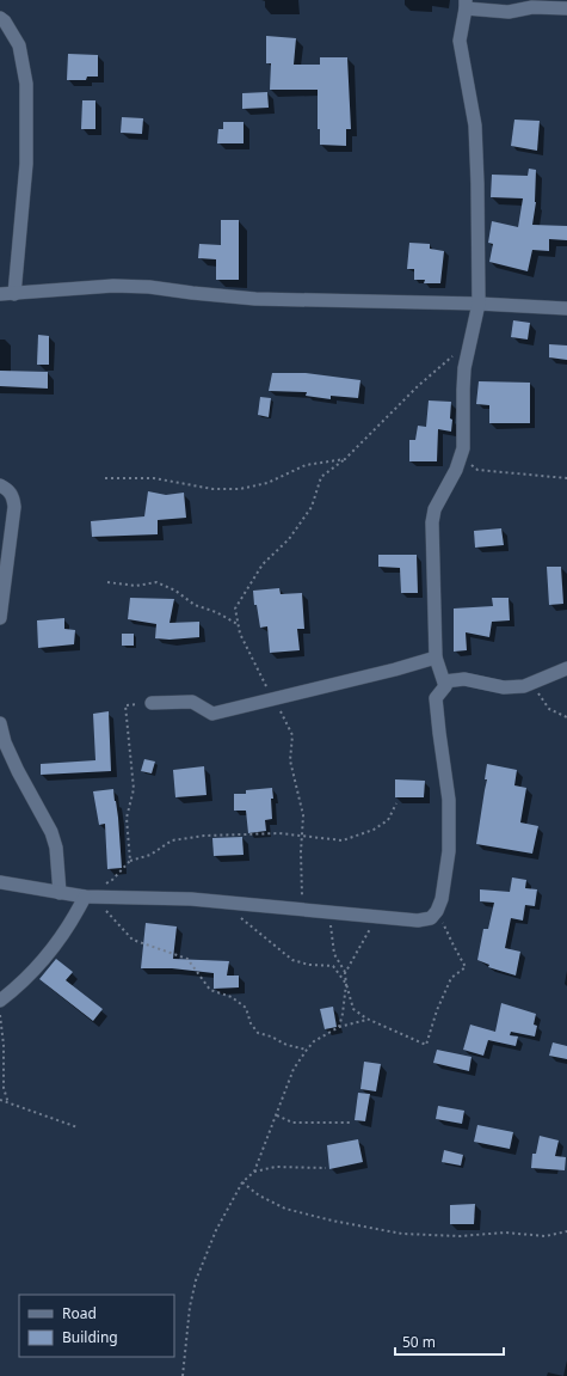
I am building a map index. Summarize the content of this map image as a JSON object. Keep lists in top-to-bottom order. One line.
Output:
{"legend":["Road","Building"],"scale_bar":"50 m"}
